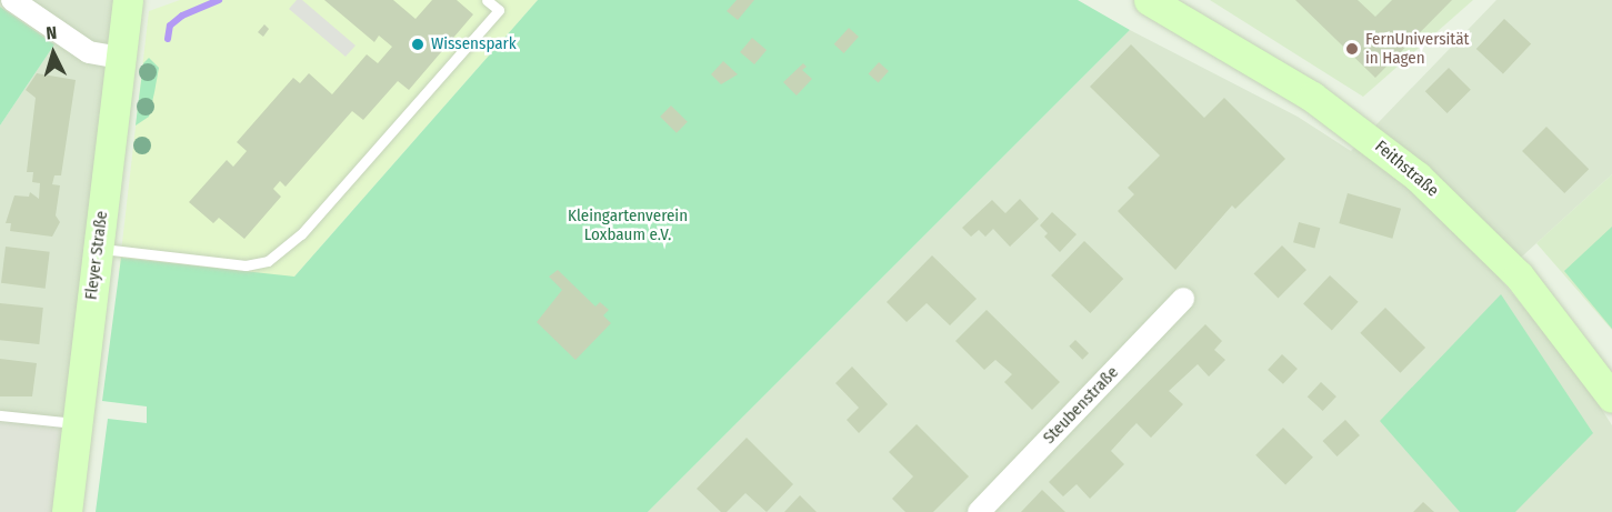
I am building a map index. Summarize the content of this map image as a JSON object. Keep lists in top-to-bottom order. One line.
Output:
{"streets":{"main road":["Feithstraße","Fleyer Straße"],"street":["Steubenstraße"]},"parks":["Kleingartenverein Loxbaum e.V."],"places":["Wissenspark","FernUniversität in Hagen"],"north":"top"}
